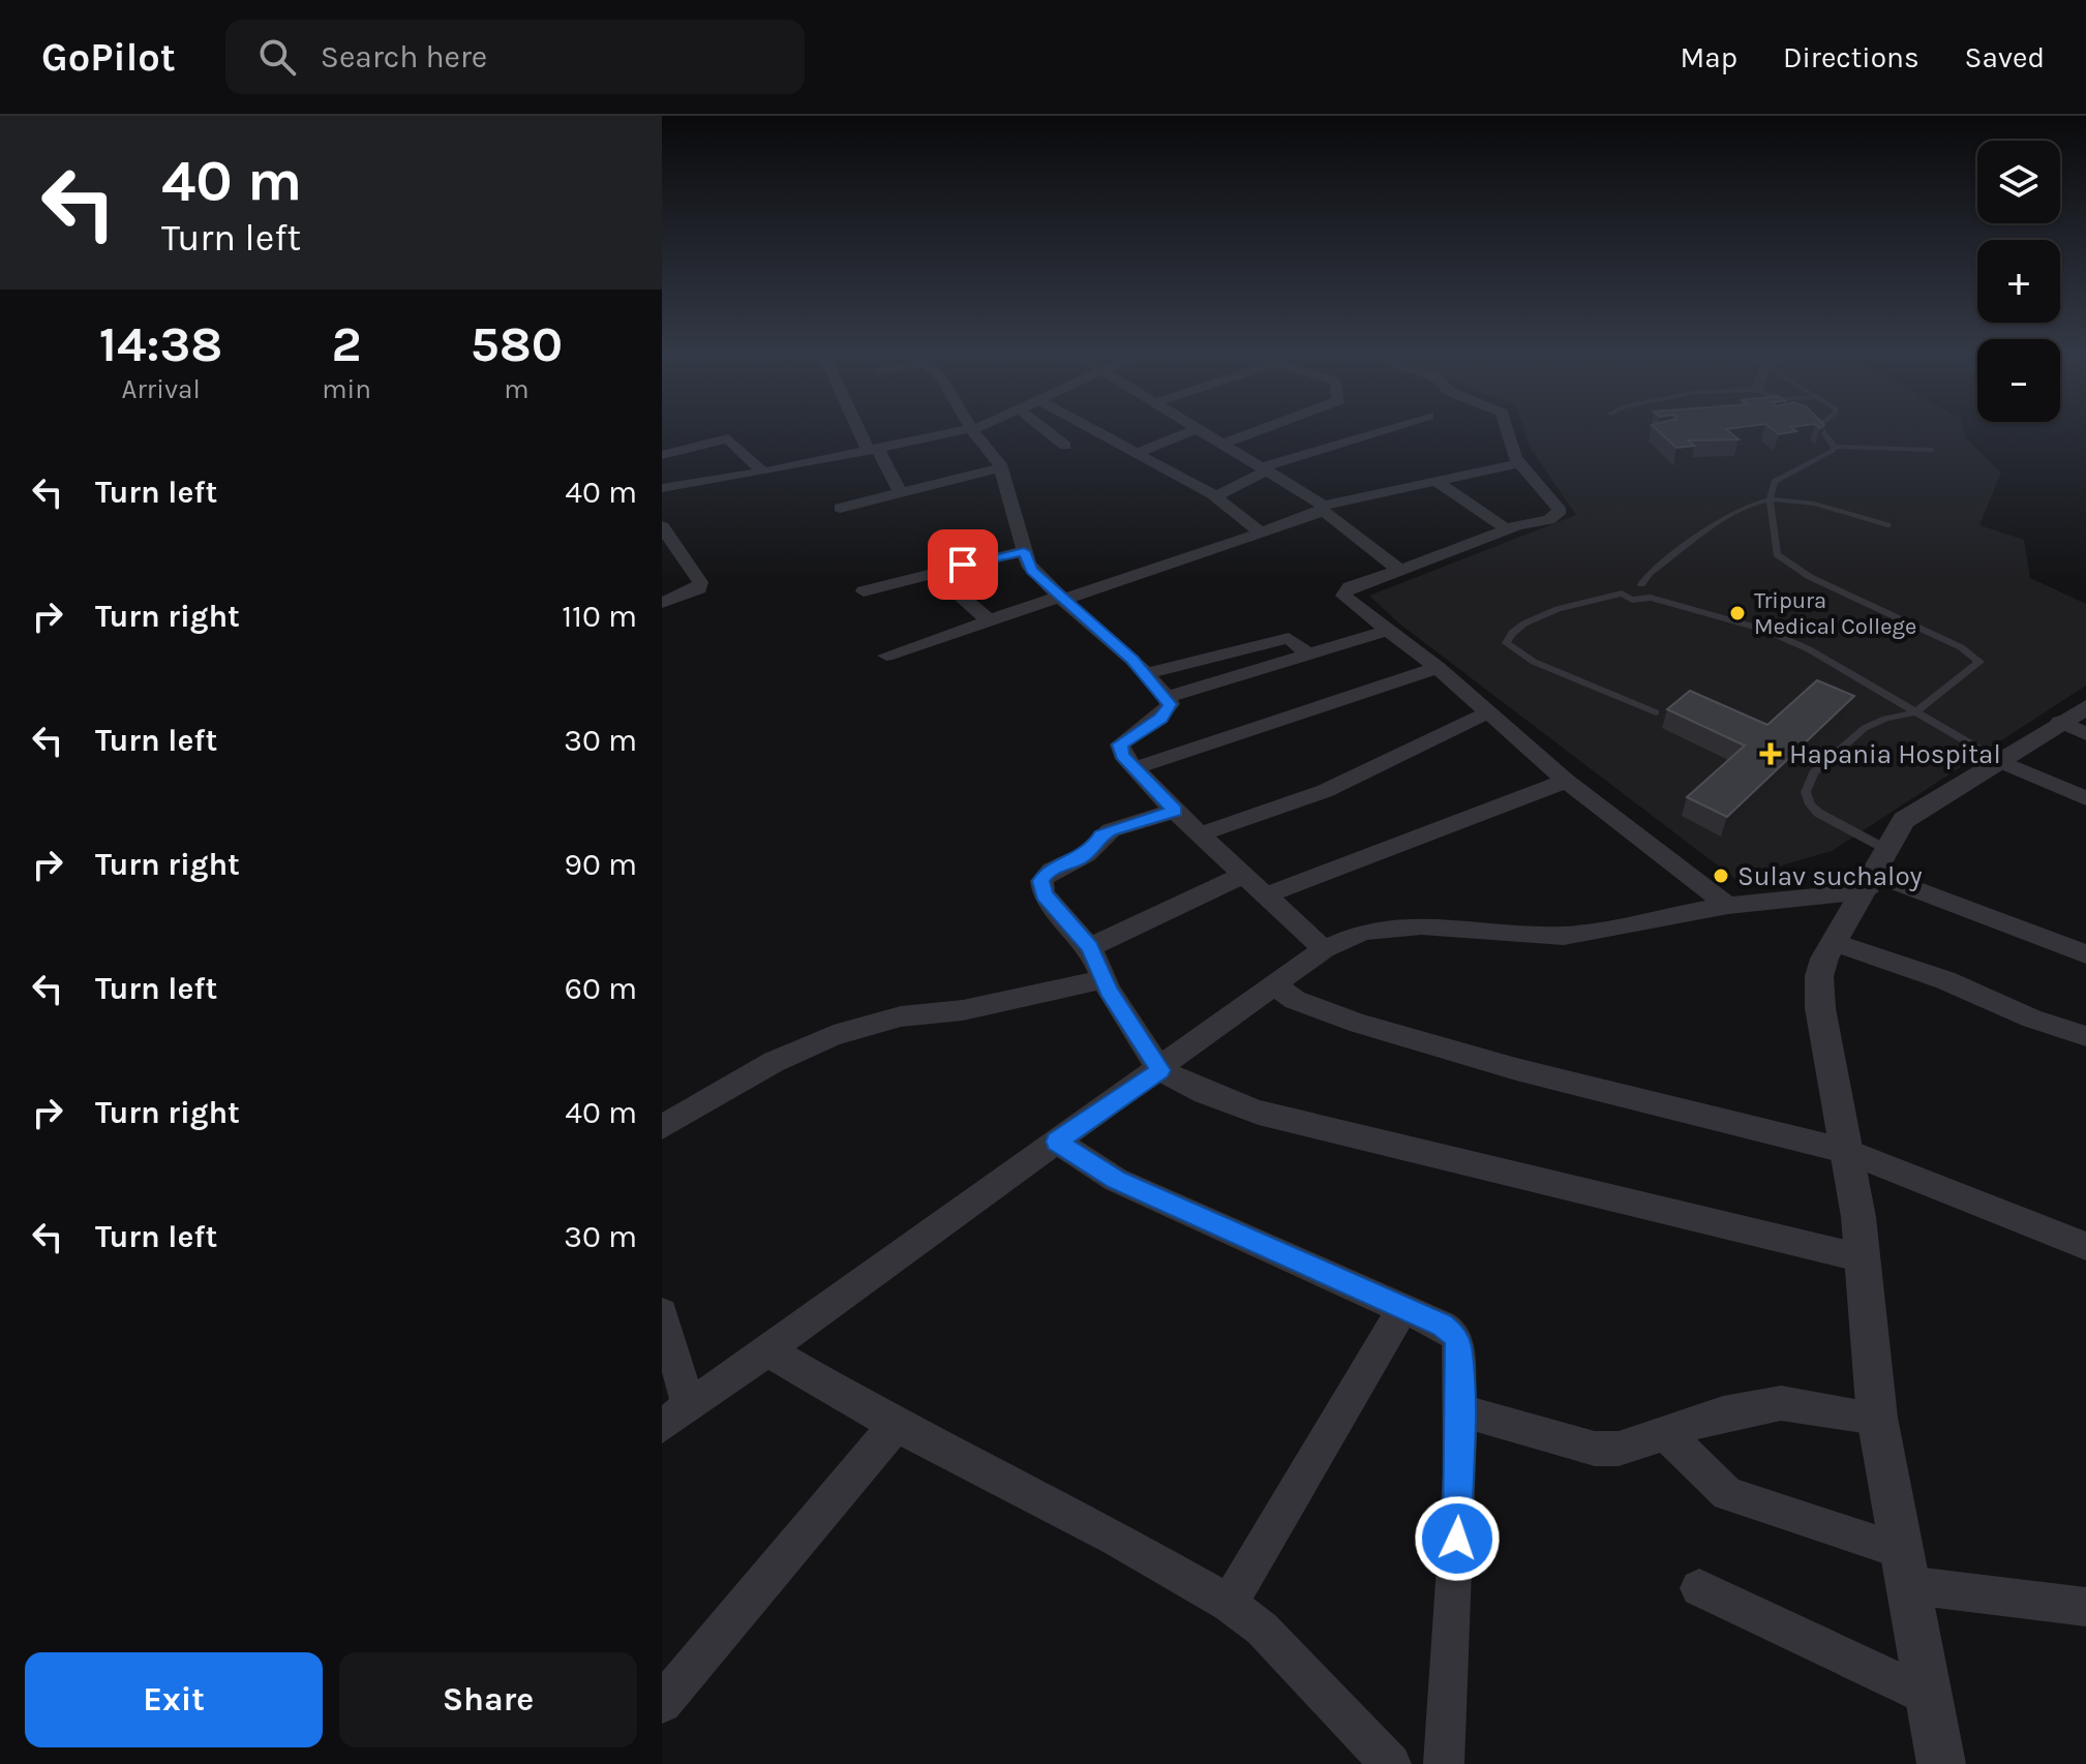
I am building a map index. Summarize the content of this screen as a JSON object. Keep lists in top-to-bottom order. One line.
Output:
{"places":{"other":["Tripura Medical College","Sulav suchaloy"],"health":["Hapania Hospital"]},"page":{"header":"GoPilot","search":"Search here","nav":["Map","Directions","Saved"],"turn":["40 m","Turn left"],"map_buttons":["+","−"],"eta":["14:38","Arrival","2","min","580","m"],"list":[{"name":"Turn left","value":"40 m"},{"name":"Turn right","value":"110 m"},{"name":"Turn left","value":"30 m"},{"name":"Turn right","value":"90 m"},{"name":"Turn left","value":"60 m"},{"name":"Turn right","value":"40 m"},{"name":"Turn left","value":"30 m"}],"buttons":["Exit","Share"]}}
